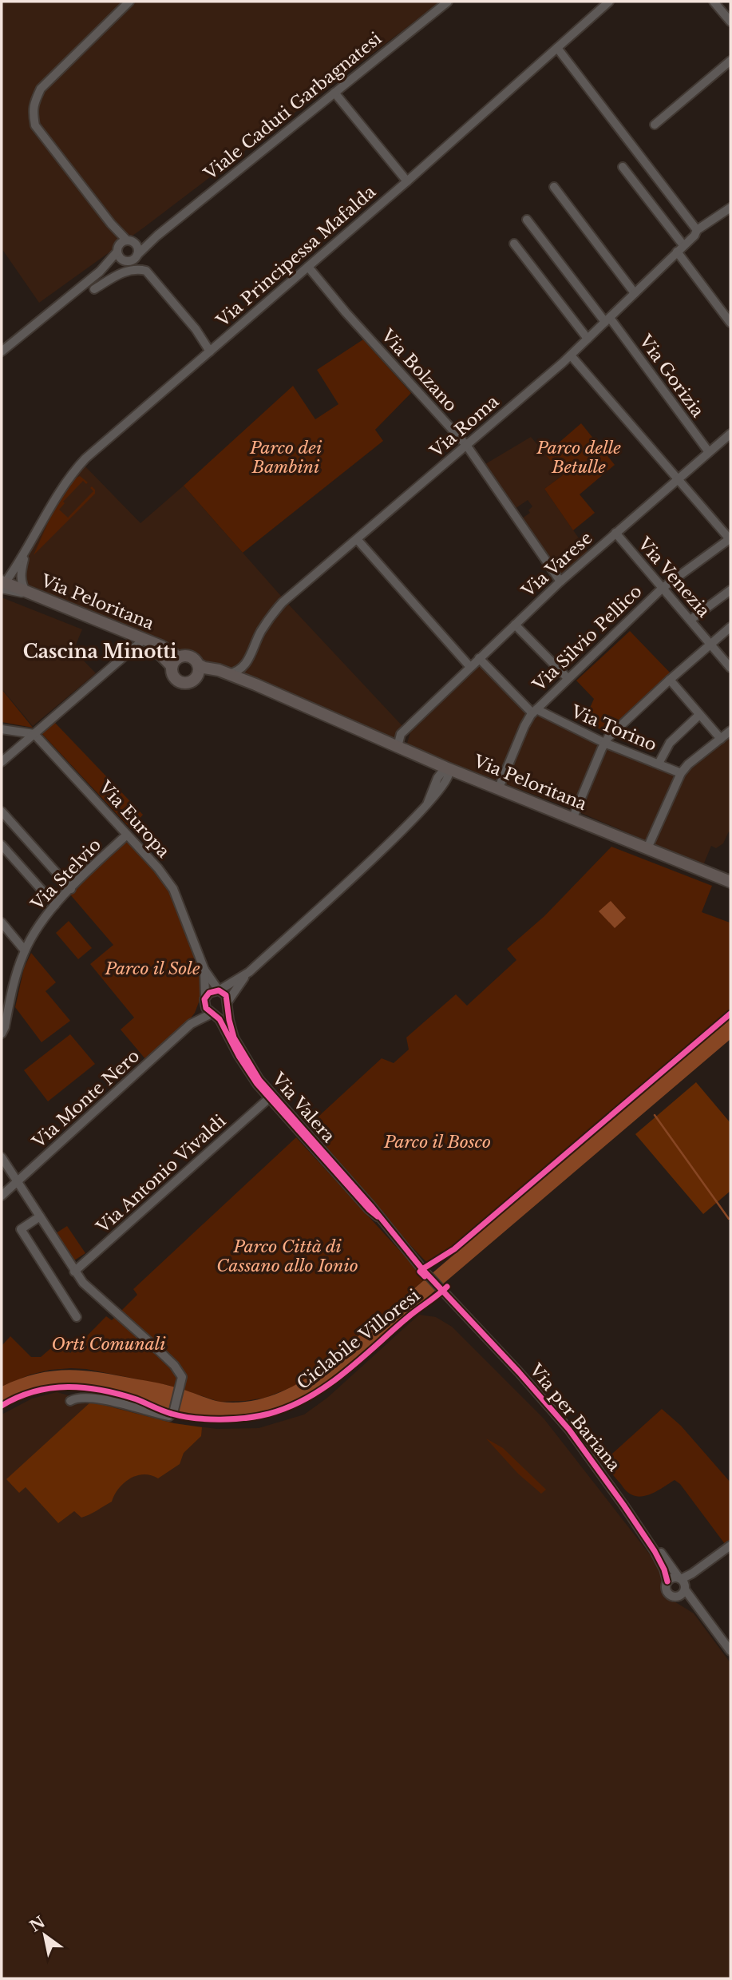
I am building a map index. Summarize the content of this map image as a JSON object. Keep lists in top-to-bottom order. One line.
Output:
{"streets":{"main road":["Via Peloritana"],"street":["Viale Caduti Garbagnatesi","Via Principessa Mafalda","Via Bolzano","Via Gorizia","Via Roma","Via Varese","Via Venezia","Via Silvio Pellico","Via Torino","Via Europa","Via Stelvio","Via Monte Nero","Via Valera","Via Antonio Vivaldi","Via per Bariana"],"cycle path":["Ciclabile Villoresi"]},"crossings":[["Via Principessa Mafalda","Via Bolzano"],["Via Principessa Mafalda","Via Peloritana"],["Via Bolzano","Via Roma"],["Via Bolzano","Via Varese"],["Via Gorizia","Via Roma"],["Via Gorizia","Via Varese"],["Via Roma","Via Peloritana"],["Via Varese","Via Venezia"],["Via Varese","Via Peloritana"],["Via Varese","Via Torino"],["Via Venezia","Via Silvio Pellico"],["Via Peloritana","Via Silvio Pellico"],["Via Silvio Pellico","Via Torino"],["Via Europa","Via Stelvio"],["Via Europa","Via Monte Nero"],["Via Europa","Via Valera"],["Via Monte Nero","Via Valera"],["Via Valera","Via Antonio Vivaldi"],["Via Valera","Via per Bariana"]],"districts":["Cascina Minotti"],"parks":["Parco dei Bambini","Parco delle Betulle","Parco il Sole","Parco il Bosco","Parco Città di Cassano allo Ionio","Orti Comunali"],"north":"top left"}
